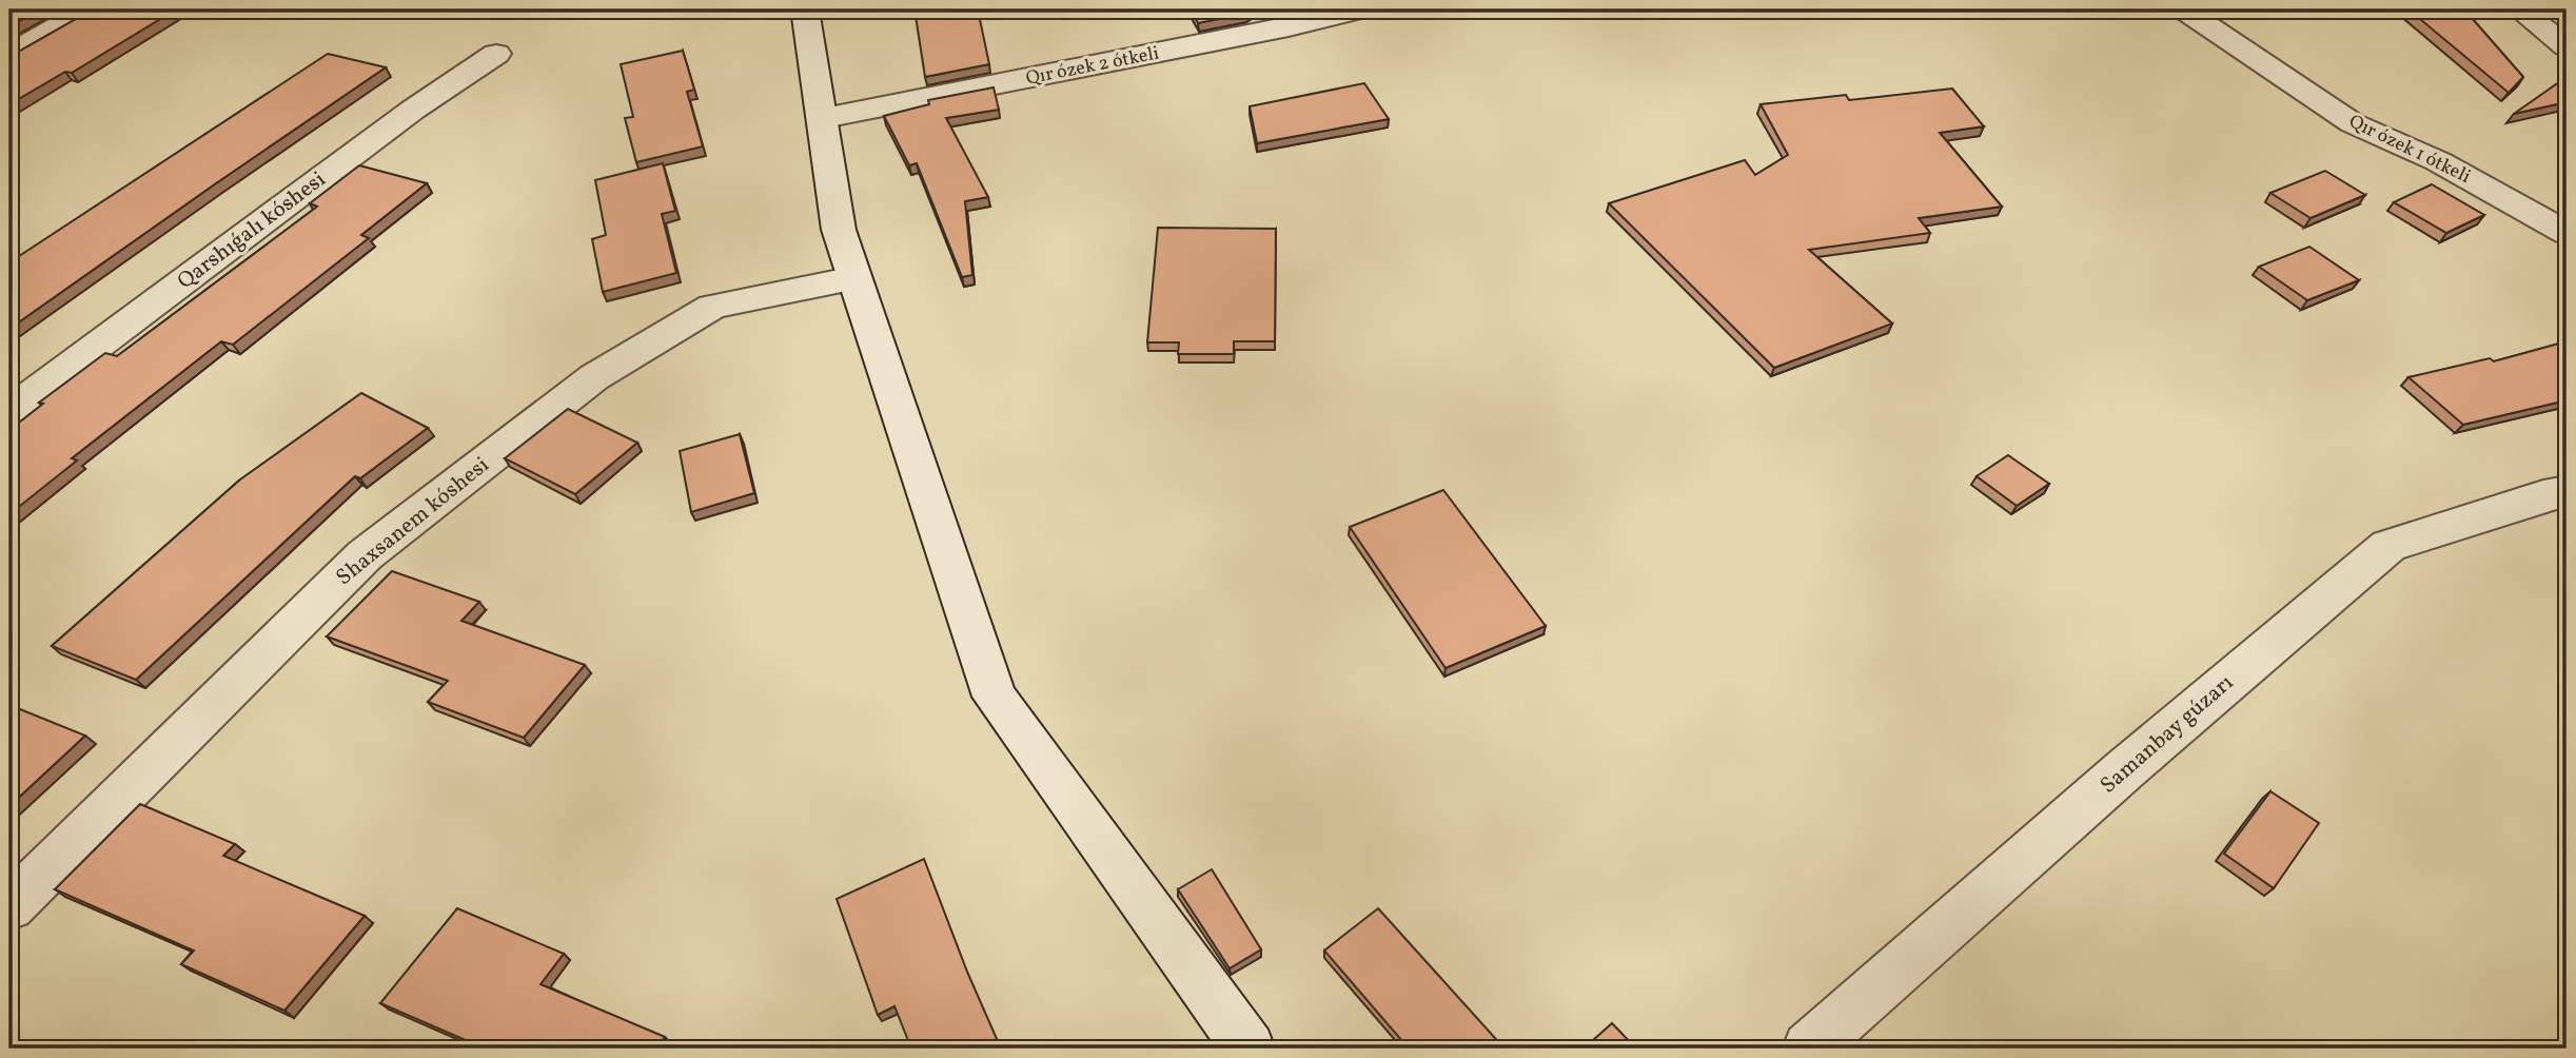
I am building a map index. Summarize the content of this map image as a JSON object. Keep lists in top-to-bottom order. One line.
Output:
{"streets":{"street":["Qır ózek 2 ótkeli","Qır ózek 1 ótkeli","Qarshıǵalı kóshesi","Shaxsanem kóshesi","Samanbay gúzarı"]}}
